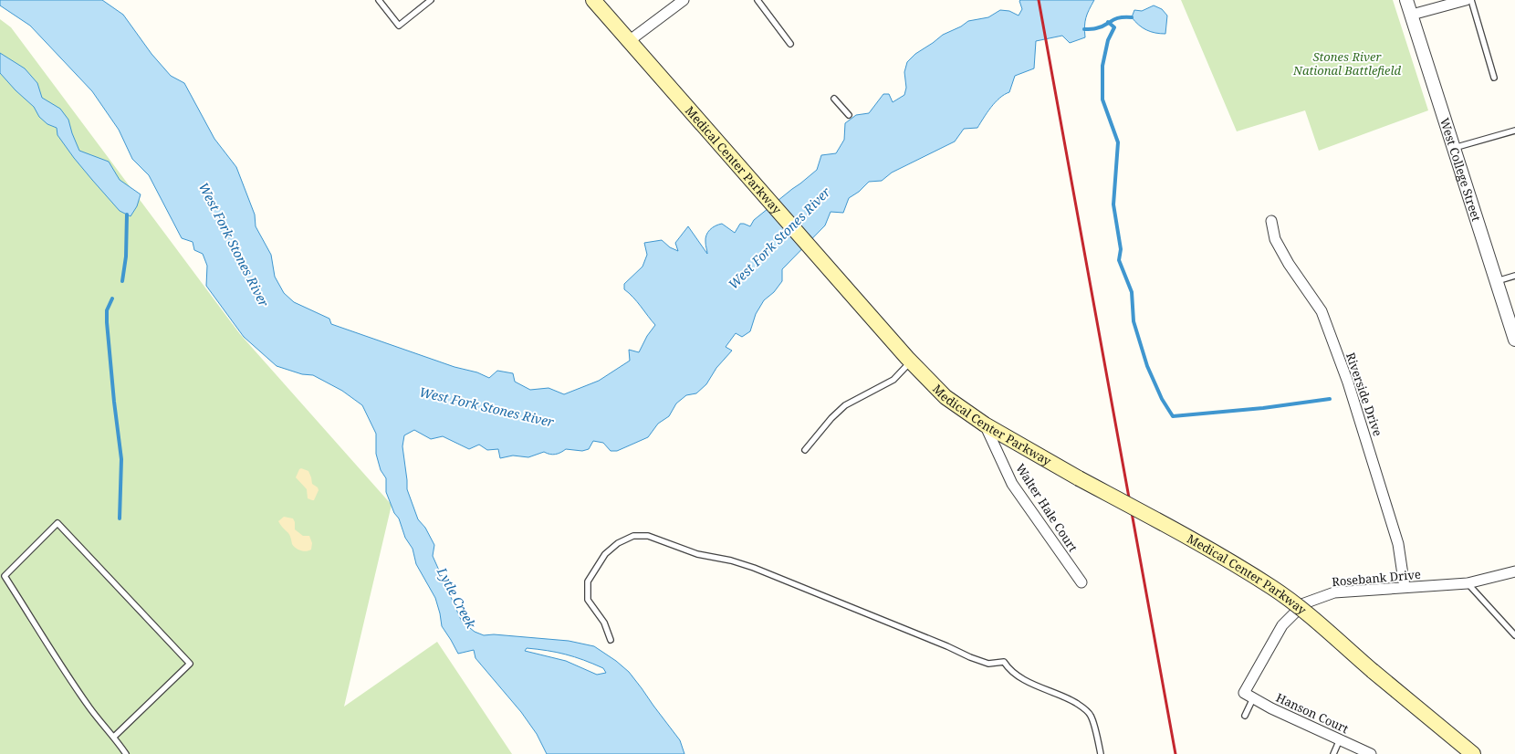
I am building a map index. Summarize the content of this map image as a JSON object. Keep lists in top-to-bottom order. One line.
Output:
{"streets":{"main road":["Medical Center Parkway"],"street":["West College Street","Riverside Drive","Walter Hale Court","Rosebank Drive","Hanson Court"]},"crossings":[["Medical Center Parkway","Walter Hale Court"],["Riverside Drive","Rosebank Drive"],["Rosebank Drive","Hanson Court"]],"water":["West Fork Stones River","Lytle Creek"],"parks":["Stones River National Battlefield"]}
